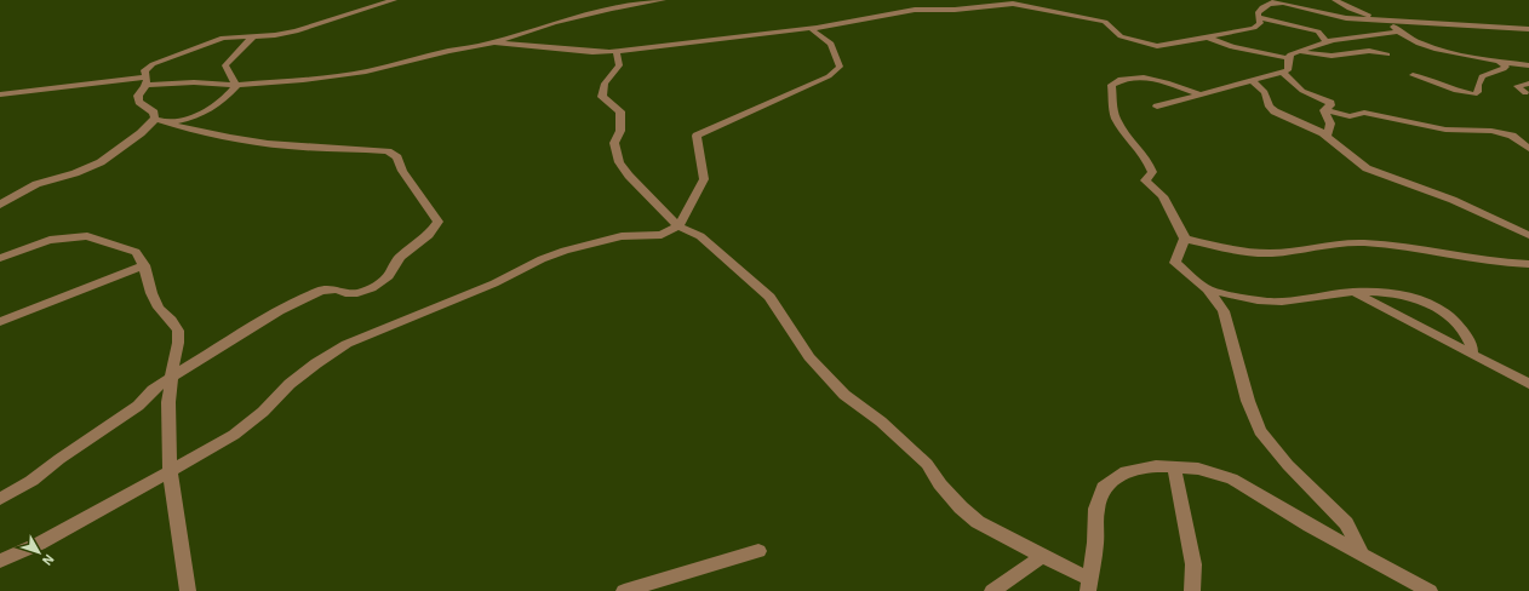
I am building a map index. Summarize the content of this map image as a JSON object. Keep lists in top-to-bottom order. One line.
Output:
{"north":"bottom right"}
